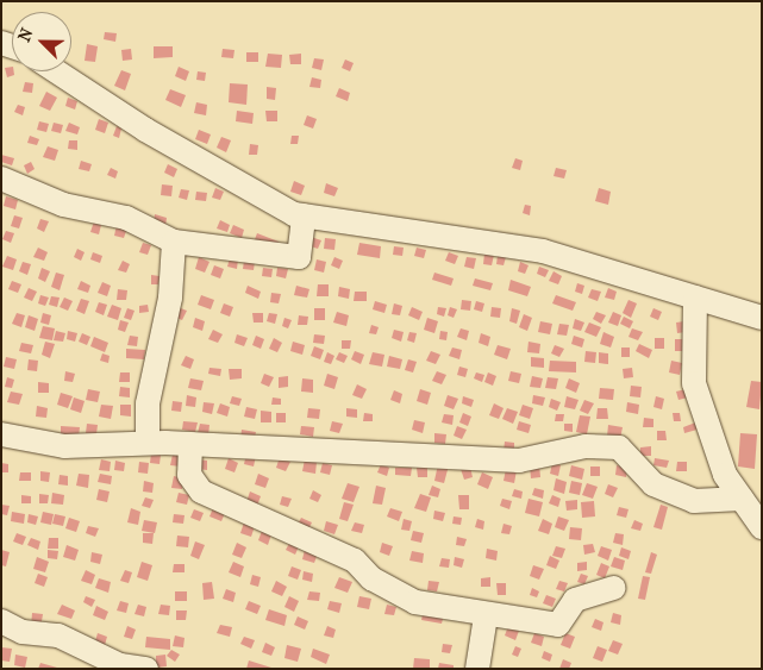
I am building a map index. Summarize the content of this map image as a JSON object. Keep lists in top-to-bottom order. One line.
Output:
{"north":"top left"}
